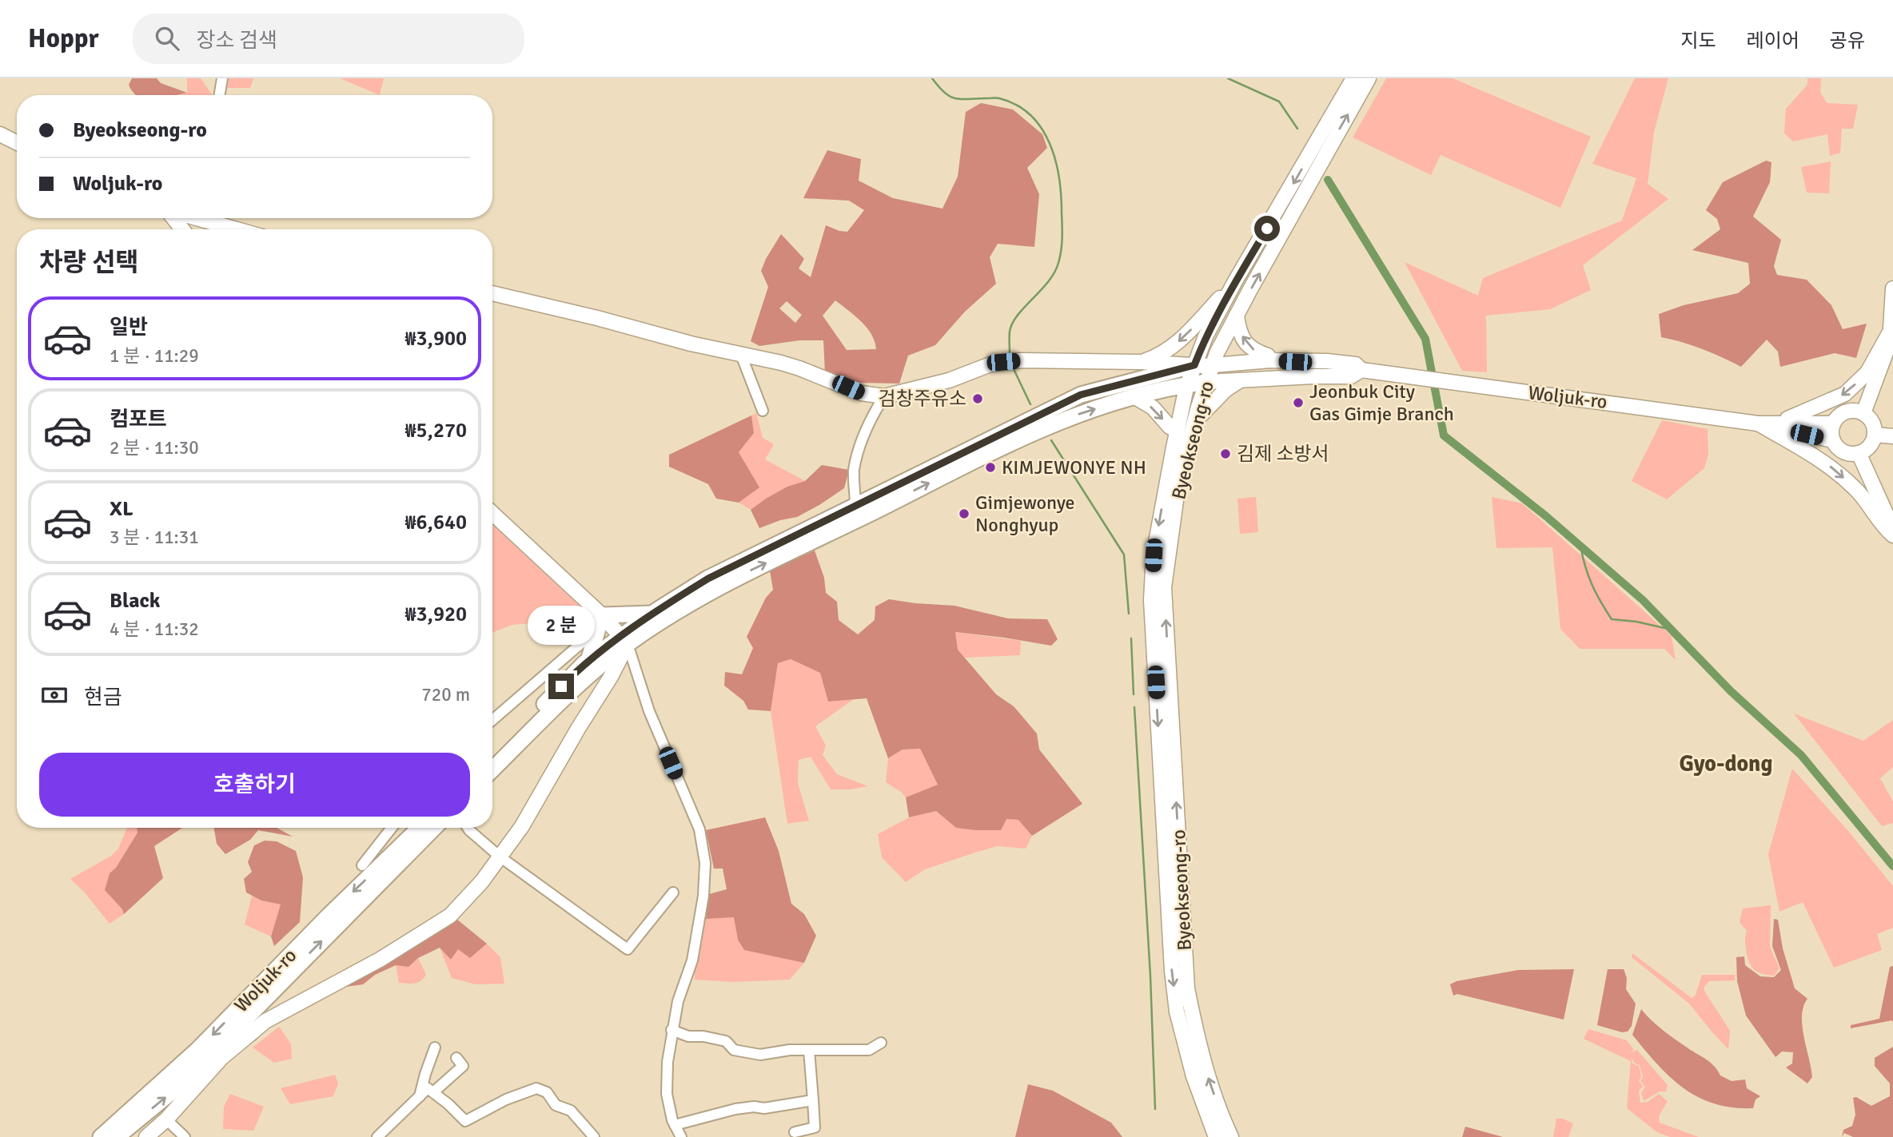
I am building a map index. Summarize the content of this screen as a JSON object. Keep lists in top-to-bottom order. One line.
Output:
{"streets":{"main road":["Woljuk-ro"],"street":["Byeokseong-ro"]},"crossings":[["Woljuk-ro","Byeokseong-ro"]],"districts":["Gyo-dong"],"places":["검창주유소","Jeonbuk City Gas Gimje Branch","김제 소방서","KIMJEWONYE NH","Gimjewonye Nonghyup"],"page":{"header":"Hoppr","search":"장소 검색","nav":["지도","레이어","공유"],"banner":["Byeokseong-ro","Woljuk-ro"],"heading":"차량 선택","list":[{"name":"일반","note":"1 분 · 11:29","value":"₩3,900"},{"name":"컴포트","note":"2 분 · 11:30","value":"₩5,270"},{"name":"XL","note":"3 분 · 11:31","value":"₩6,640"},{"name":"Black","note":"4 분 · 11:32","value":"₩3,920"}],"bubble":"2 분","pay":["현금","720 m"],"buttons":"호출하기"}}
